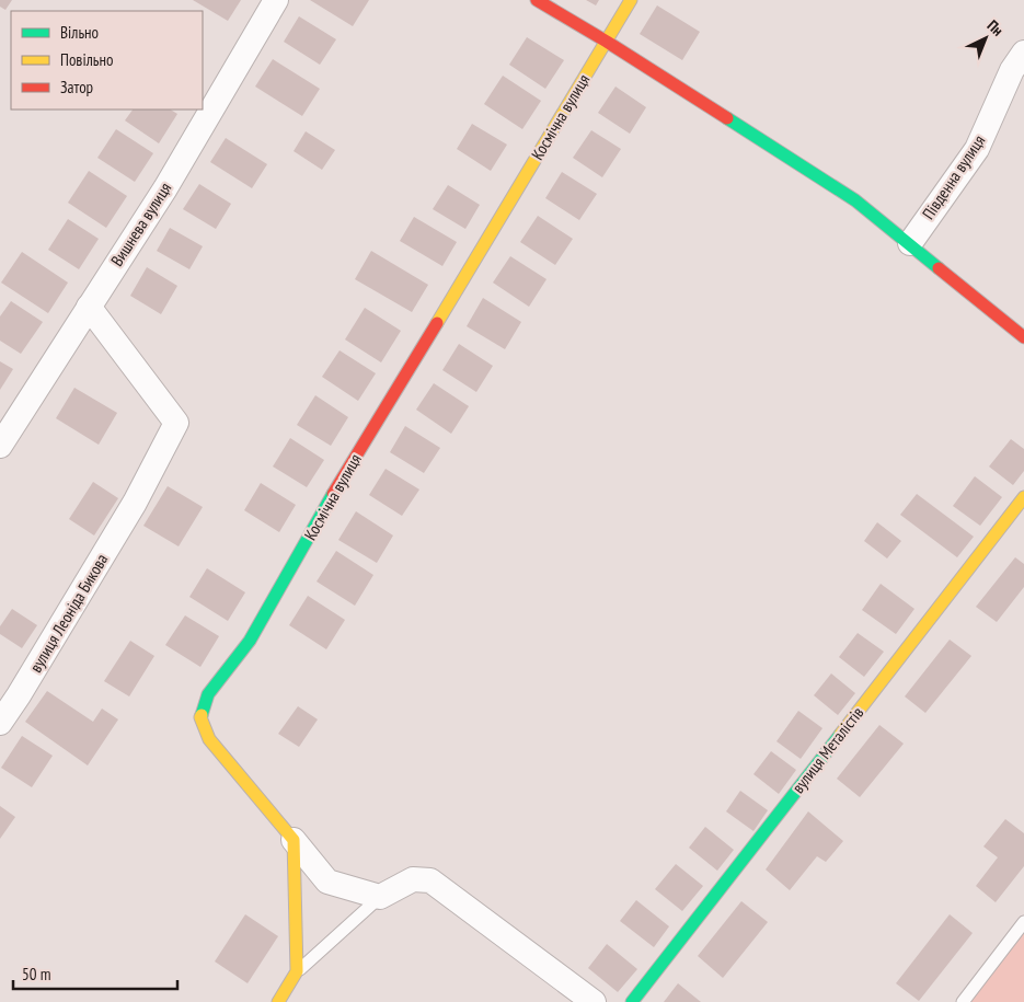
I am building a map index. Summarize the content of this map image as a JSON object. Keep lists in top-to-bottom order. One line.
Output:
{"streets":{"street":["Космічна вулиця","Південна вулиця","Вишнева вулиця","вулиця Леоніда Бикова","вулиця Металістів"]},"crossings":[["Вишнева вулиця","вулиця Леоніда Бикова"]],"legend":["Вільно","Повільно","Затор"],"scale_bar":"50 m","north":"top right"}
